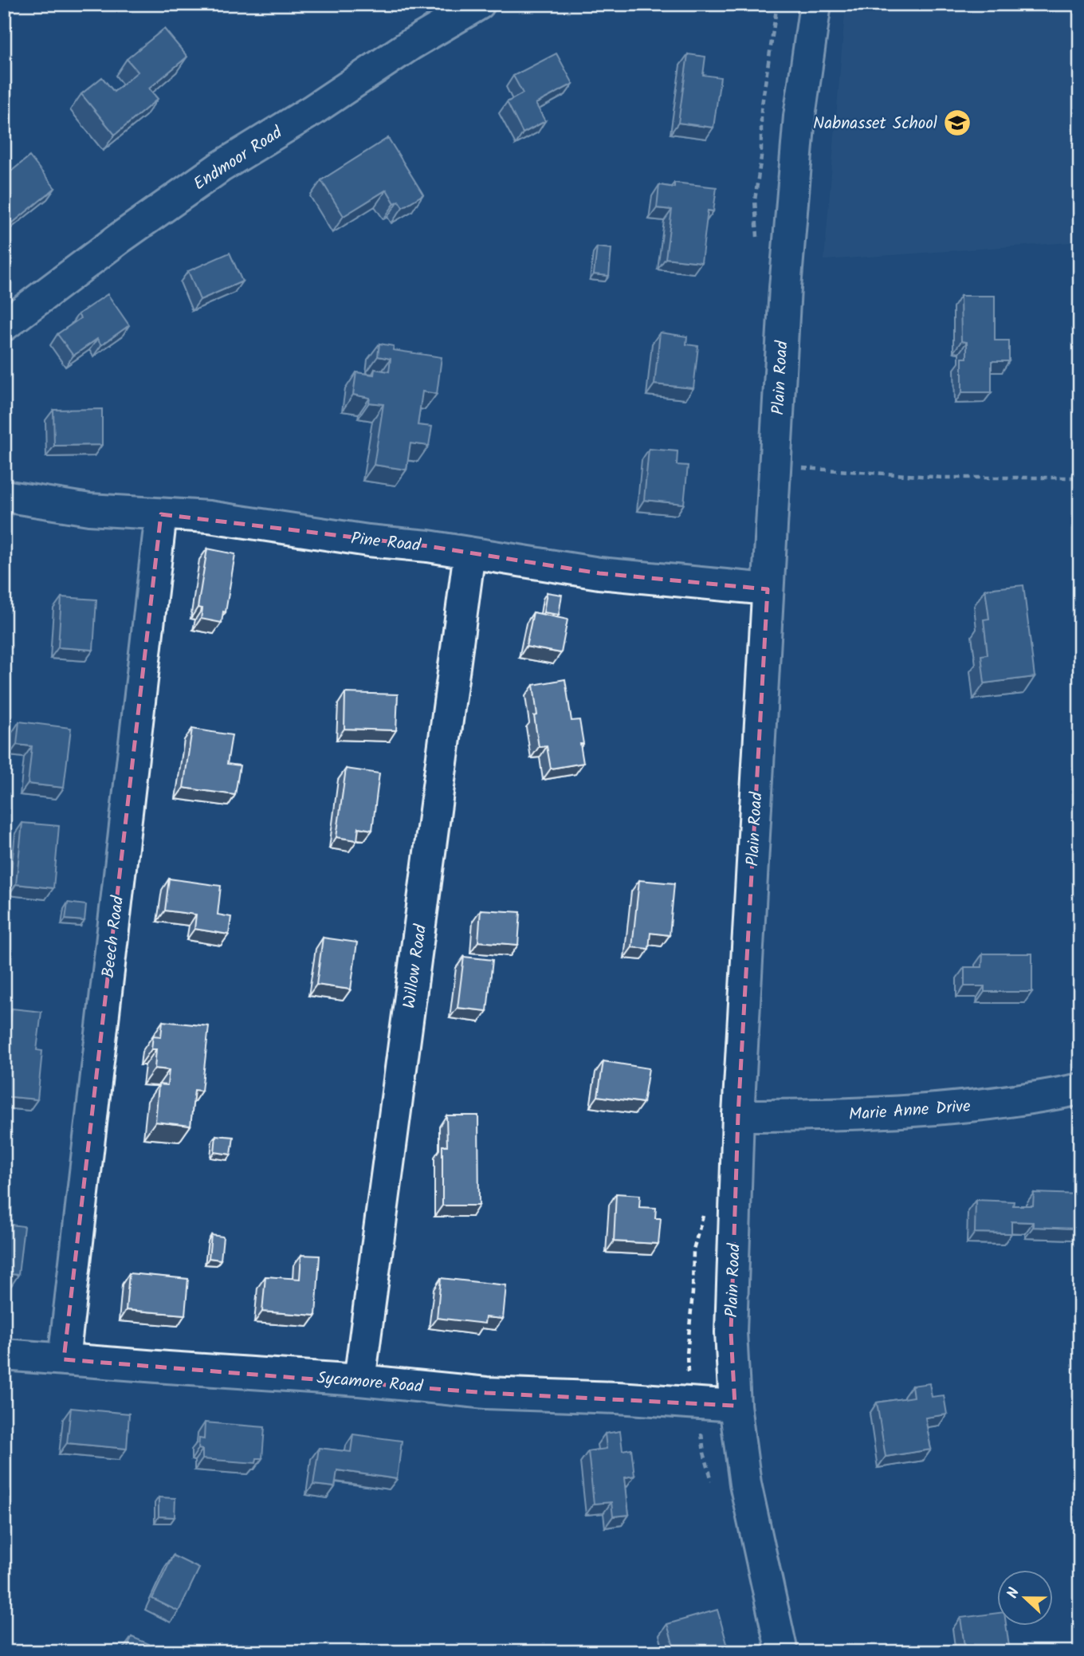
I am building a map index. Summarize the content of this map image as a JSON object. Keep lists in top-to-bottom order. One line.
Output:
{"streets":{"street":["Endmoor Road","Plain Road","Pine Road","Beech Road","Willow Road","Marie Anne Drive","Sycamore Road"]},"crossings":[["Plain Road","Pine Road"],["Plain Road","Marie Anne Drive"],["Plain Road","Sycamore Road"],["Pine Road","Beech Road"],["Pine Road","Willow Road"],["Beech Road","Sycamore Road"],["Willow Road","Sycamore Road"]],"places":{"school or university":["Nabnasset School"]},"north":"left"}
